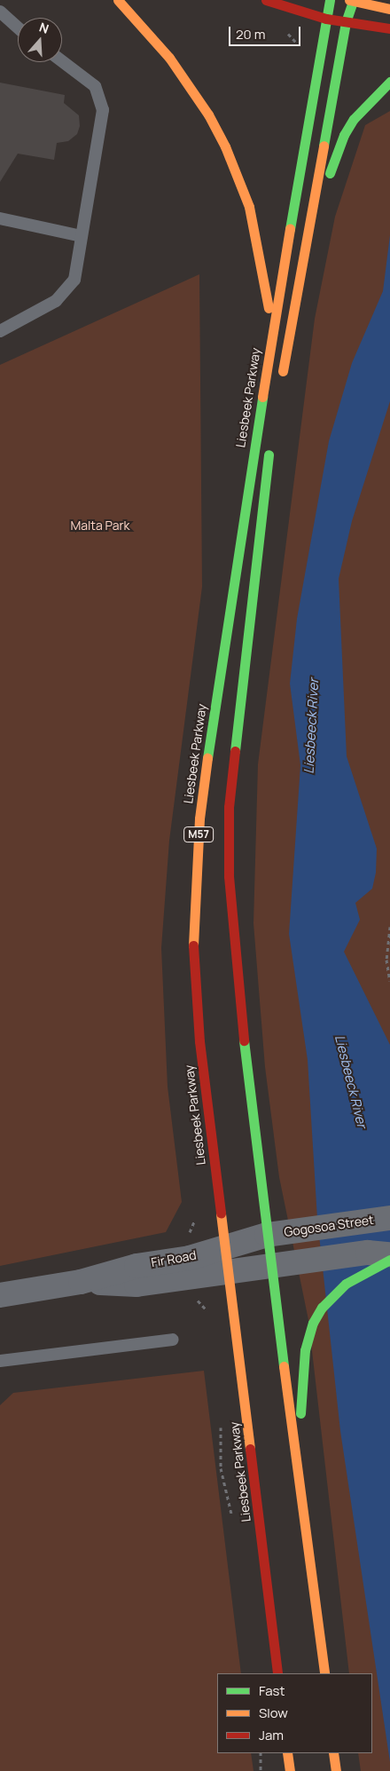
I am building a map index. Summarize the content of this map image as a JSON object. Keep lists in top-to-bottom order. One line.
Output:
{"streets":{"main road":["Liesbeek Parkway","M57"],"street":["Gogosoa Street","Fir Road"]},"crossings":[["Liesbeek Parkway","Fir Road"],["M57","Gogosoa Street"],["M57","Fir Road"],["Gogosoa Street","Fir Road"]],"water":["Liesbeeck River"],"parks":["Malta Park"],"legend":["Fast","Slow","Jam"],"scale_bar":"20 m","north":"top"}
